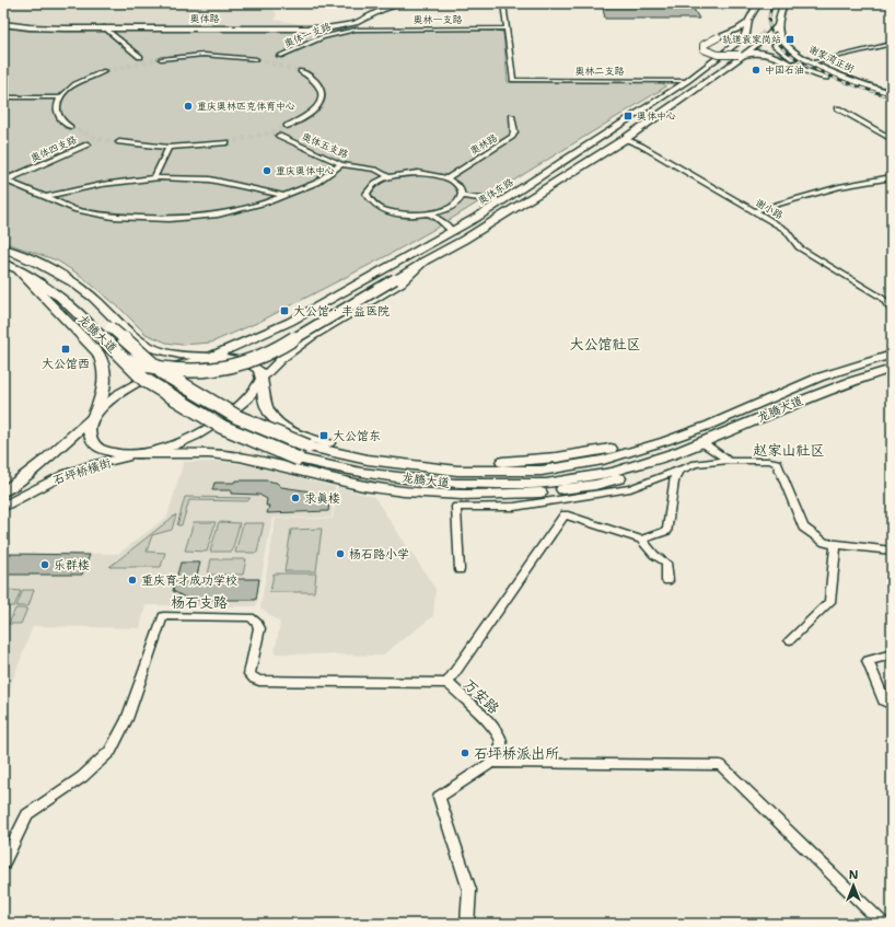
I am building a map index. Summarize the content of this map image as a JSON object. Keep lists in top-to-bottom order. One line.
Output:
{"streets":{"highway":["龙腾大道"],"main road":["奥体路","谢家湾正街","奥体东路","石坪桥横街"],"street":["奥林一支路","奥体一支路","奥林二支路","奥林路","奥体五支路","奥体四支路","谢小路","杨石支路","万安路"]},"crossings":[["奥林一支路","奥体一支路"],["奥林一支路","奥林二支路"],["谢家湾正街","奥体东路"],["奥林二支路","奥体东路"],["奥体东路","谢小路"],["奥体东路","石坪桥横街"],["杨石支路","万安路"]],"districts":["大公馆社区","赵家山社区"],"places":{"transit":["轨道袁家岗站","奥体中心","大公馆‧丰益医院","大公馆西","大公馆东"],"other":["中国石油","重庆奥林匹克体育中心","重庆奥体中心","求真楼","杨石路小学","乐群楼","重庆育才成功学校","石坪桥派出所"]},"north":"top"}
